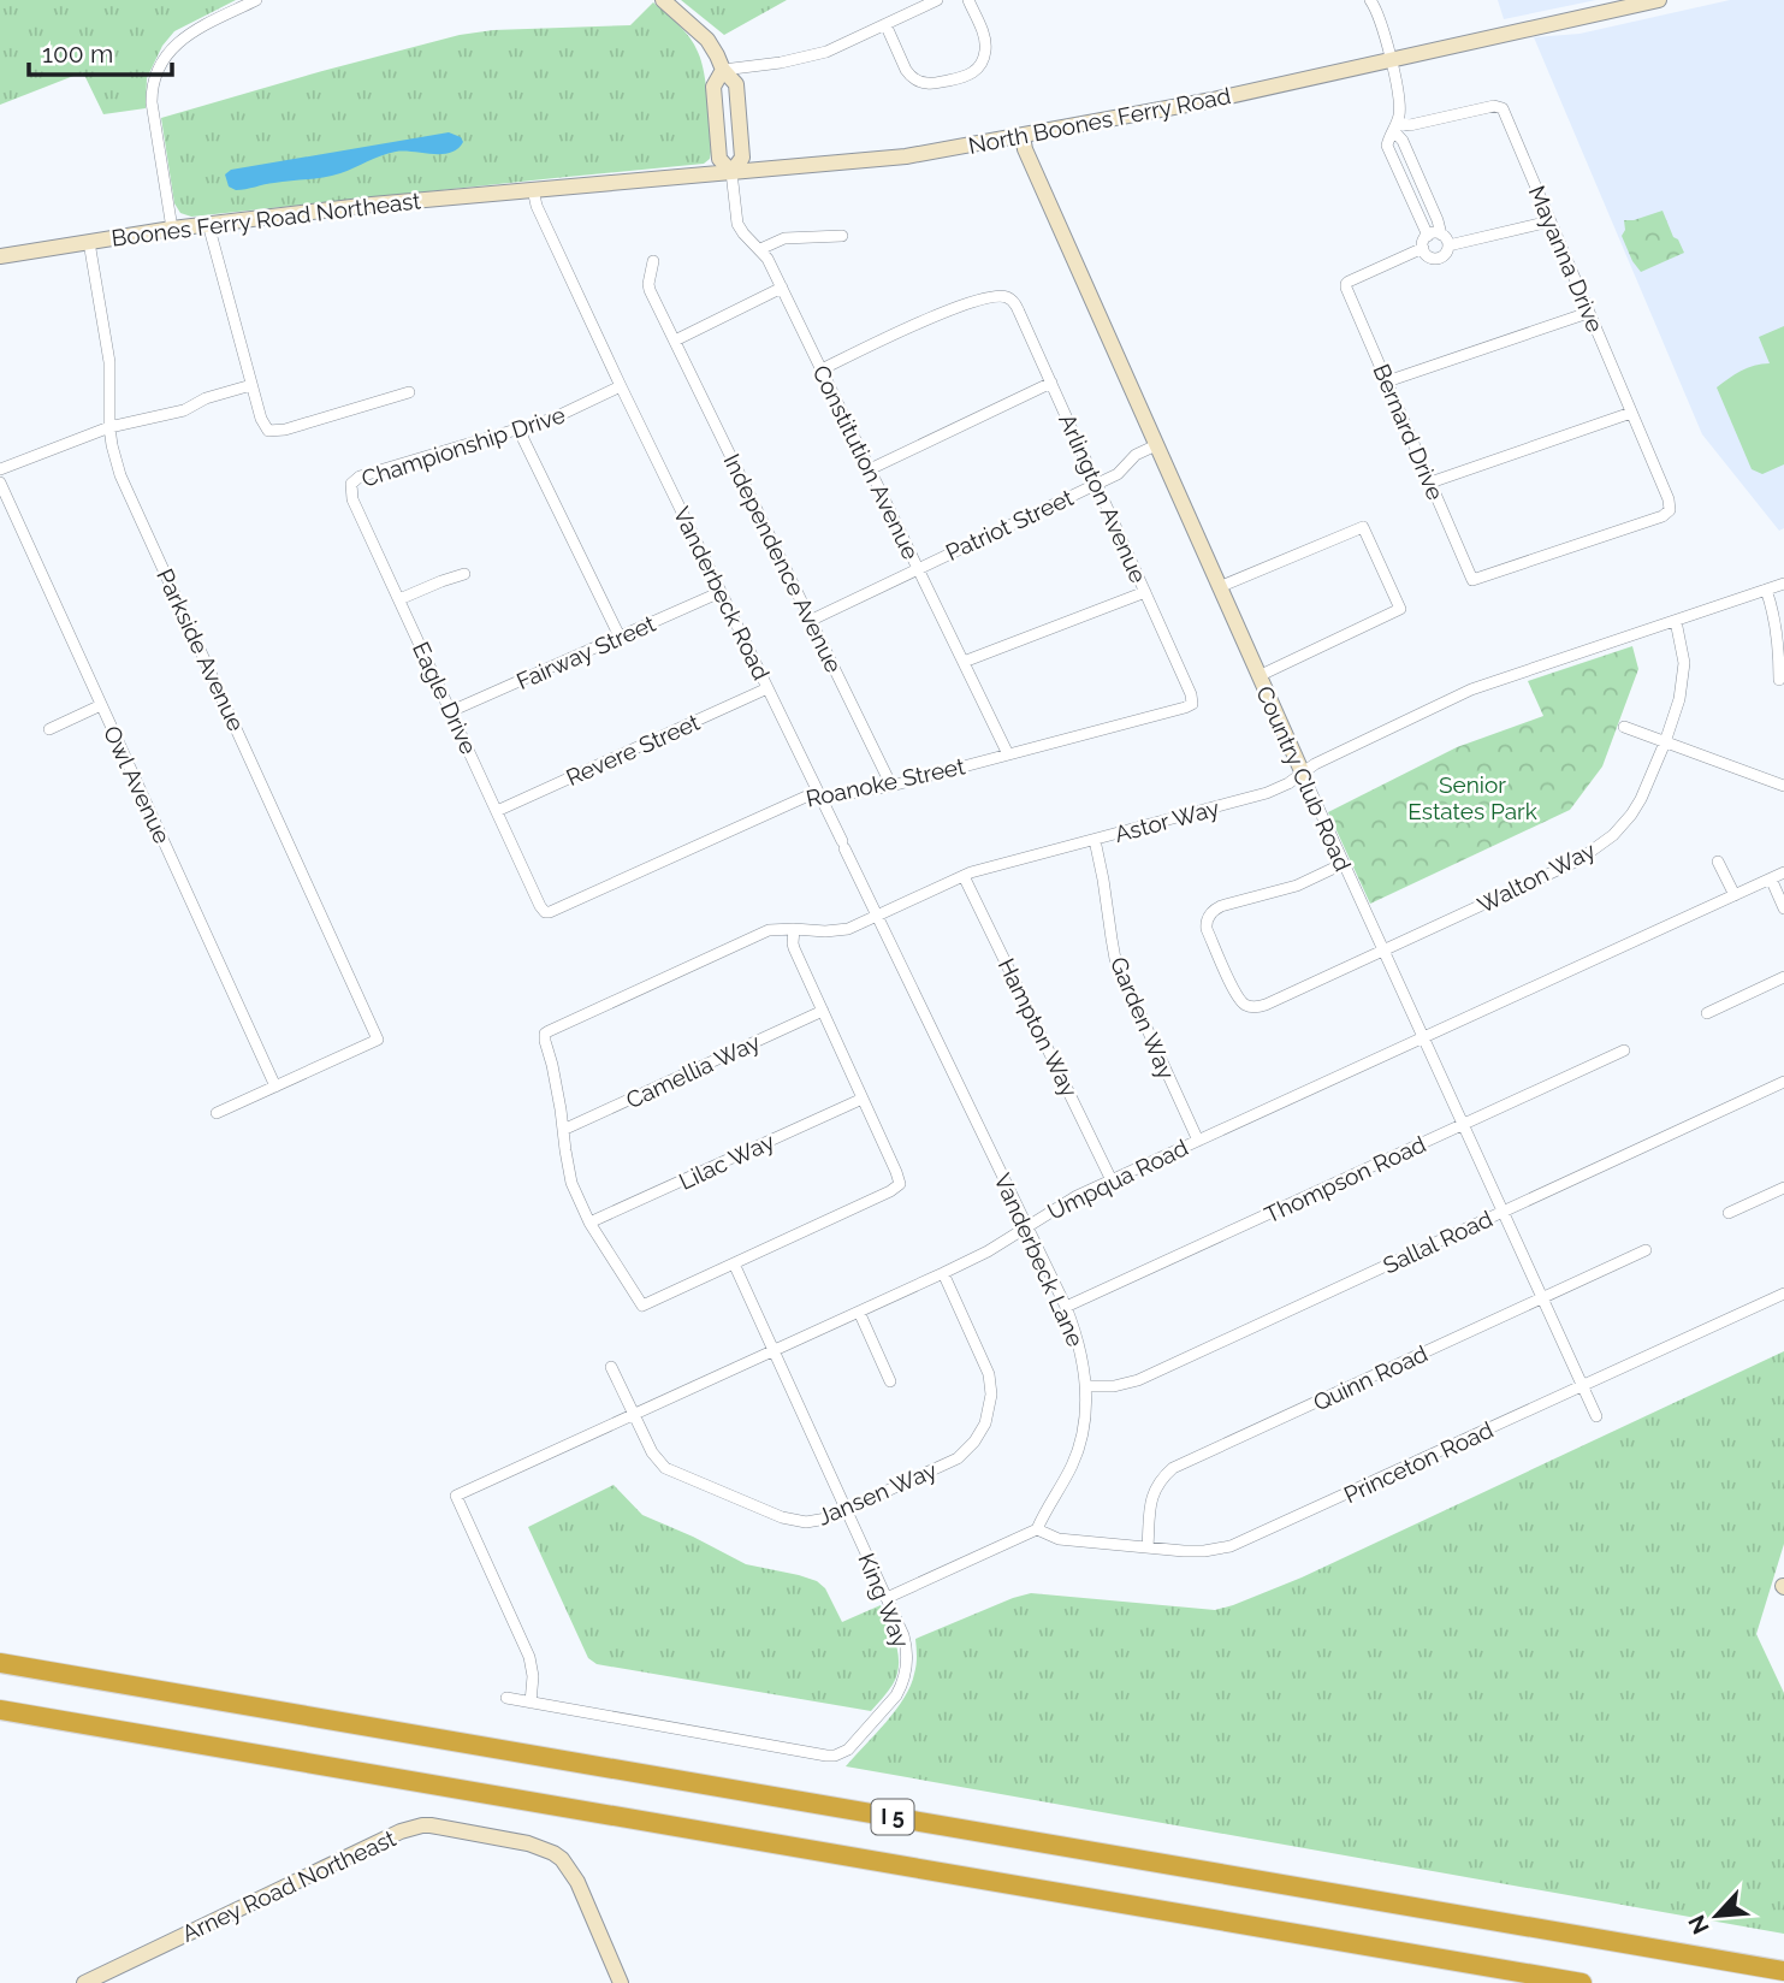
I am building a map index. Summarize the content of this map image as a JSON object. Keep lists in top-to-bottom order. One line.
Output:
{"streets":{"highway":["I 5"],"main road":["North Boones Ferry Road","Boones Ferry Road Northeast","Country Club Road","Arney Road Northeast"],"street":["Mayanna Drive","Bernard Drive","Championship Drive","Constitution Avenue","Arlington Avenue","Patriot Street","Independence Avenue","Vanderbeck Road","Parkside Avenue","Fairway Street","Eagle Drive","Revere Street","Roanoke Street","Owl Avenue","Astor Way","Walton Way","Garden Way","Hampton Way","Camellia Way","Lilac Way","Umpqua Road","Thompson Road","Sallal Road","Vanderbeck Lane","Quinn Road","Princeton Road","Jansen Way","King Way"]},"crossings":[["North Boones Ferry Road","Boones Ferry Road Northeast"],["North Boones Ferry Road","Constitution Avenue"],["North Boones Ferry Road","Vanderbeck Road"],["North Boones Ferry Road","Country Club Road"],["Boones Ferry Road Northeast","Vanderbeck Road"],["Boones Ferry Road Northeast","Parkside Avenue"],["Mayanna Drive","Bernard Drive"],["Championship Drive","Vanderbeck Road"],["Championship Drive","Eagle Drive"],["Constitution Avenue","Arlington Avenue"],["Constitution Avenue","Patriot Street"],["Constitution Avenue","Roanoke Street"],["Arlington Avenue","Patriot Street"],["Arlington Avenue","Roanoke Street"],["Patriot Street","Independence Avenue"],["Patriot Street","Country Club Road"],["Independence Avenue","Roanoke Street"],["Vanderbeck Road","Fairway Street"],["Vanderbeck Road","Revere Street"],["Vanderbeck Road","Roanoke Street"],["Vanderbeck Road","Vanderbeck Lane"],["Parkside Avenue","Owl Avenue"],["Fairway Street","Eagle Drive"],["Eagle Drive","Revere Street"],["Eagle Drive","Roanoke Street"],["Country Club Road","Astor Way"],["Country Club Road","Walton Way"],["Country Club Road","Umpqua Road"],["Country Club Road","Thompson Road"],["Country Club Road","Sallal Road"],["Country Club Road","Quinn Road"],["Country Club Road","Princeton Road"],["Astor Way","Walton Way"],["Astor Way","Garden Way"],["Astor Way","Hampton Way"],["Astor Way","Camellia Way"],["Astor Way","Vanderbeck Lane"],["Garden Way","Umpqua Road"],["Hampton Way","Umpqua Road"],["Umpqua Road","Vanderbeck Lane"],["Umpqua Road","Jansen Way"],["Umpqua Road","King Way"],["Thompson Road","Vanderbeck Lane"],["Sallal Road","Vanderbeck Lane"],["Vanderbeck Lane","Princeton Road"],["Quinn Road","Princeton Road"],["Jansen Way","King Way"]],"parks":["Senior Estates Park"],"scale_bar":"100 m","north":"bottom left"}
